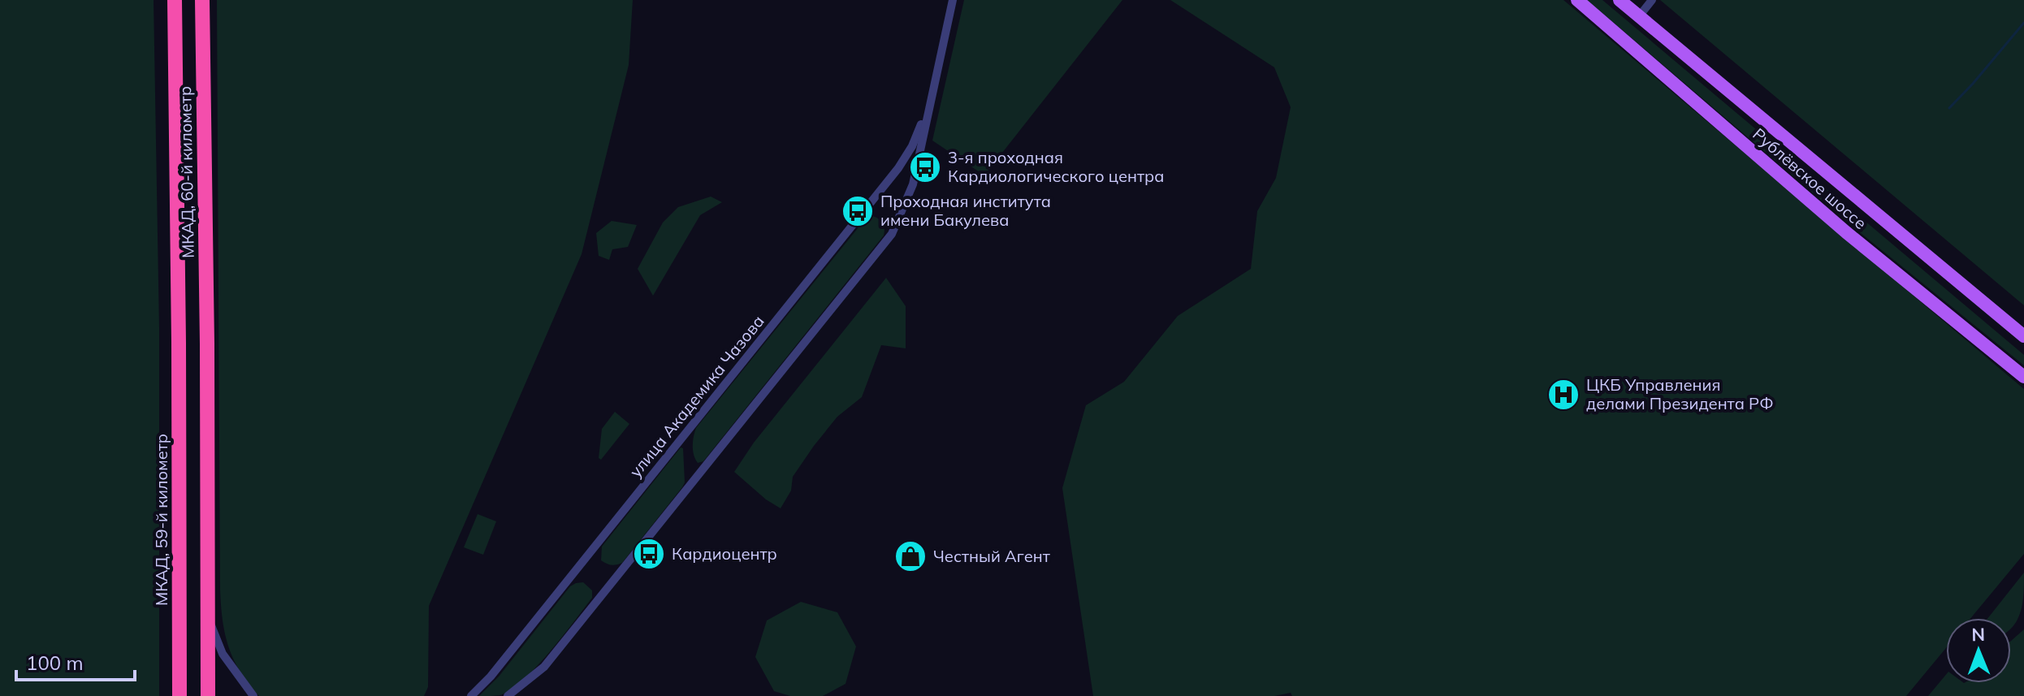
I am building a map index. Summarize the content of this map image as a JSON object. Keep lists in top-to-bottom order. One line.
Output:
{"streets":{"highway":["МКАД, 60-й километр","МКАД, 59-й километр"],"main road":["Рублёвское шоссе"],"street":["улица Академика Чазова"]},"crossings":[["МКАД, 60-й километр","МКАД, 59-й километр"]],"places":{"bus stop":["3-я проходная Кардиологического центра","Проходная института имени Бакулева","Кардиоцентр"],"hospital":["ЦКБ Управления делами Президента РФ"],"shop":["Честный Агент"]},"scale_bar":"100 m","north":"top"}
